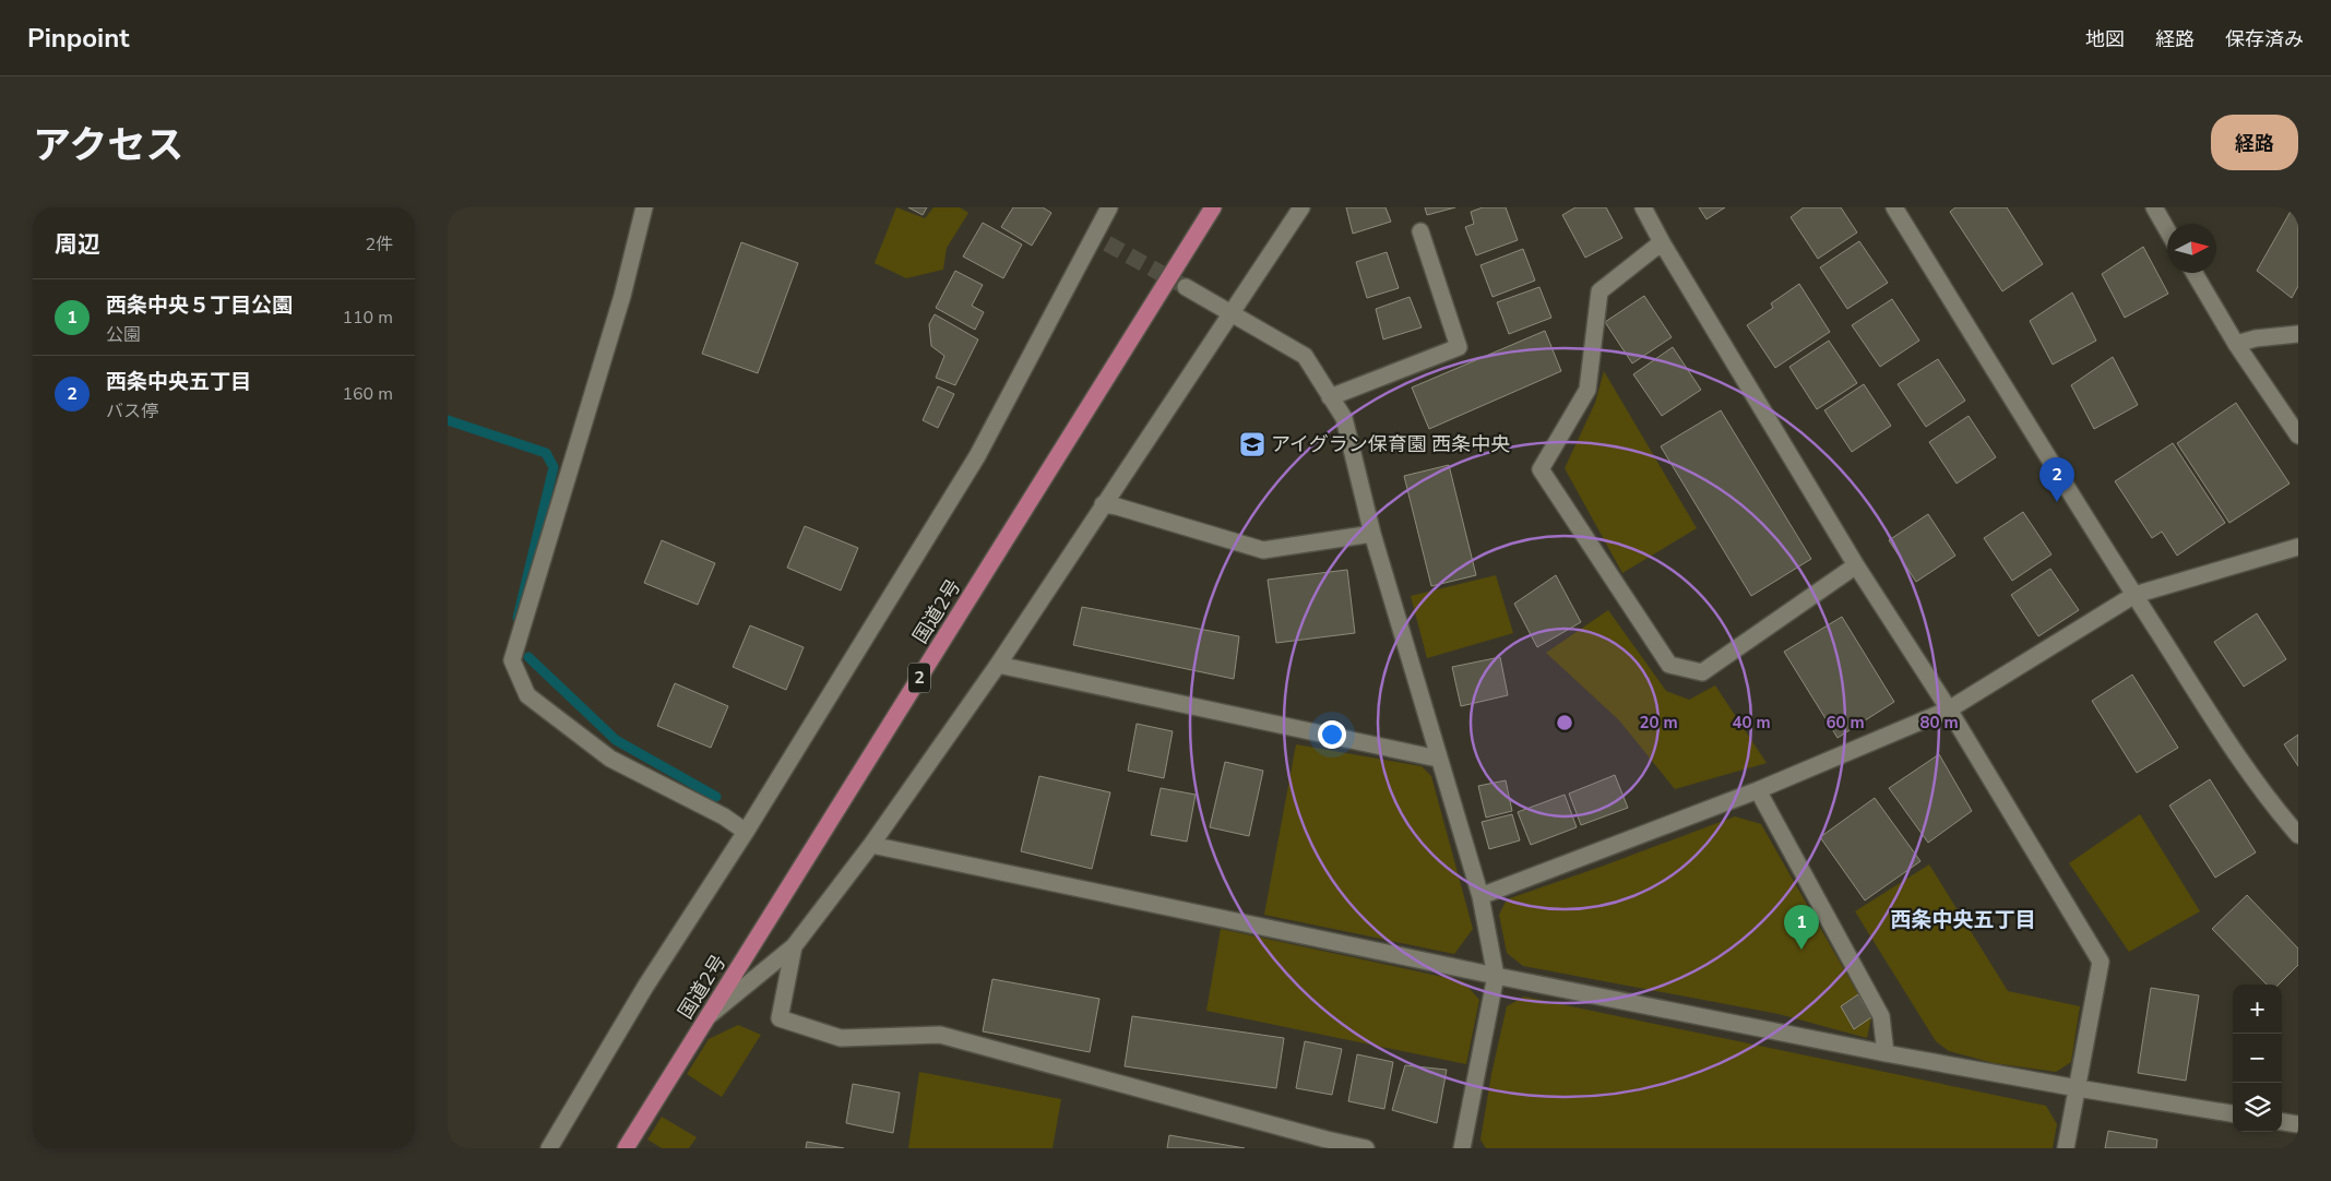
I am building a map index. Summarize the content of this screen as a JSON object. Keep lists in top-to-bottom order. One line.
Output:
{"streets":{"highway":["国道2号","2"]},"districts":["西条中央五丁目"],"places":{"school or university":["アイグラン保育園 西条中央"]},"north":"right","page":{"header":"Pinpoint","nav":["地図","経路","保存済み"],"title":"アクセス","buttons":"経路","heading":["周辺","2件"],"list":[{"mark":"1","name":"西条中央５丁目公園","note":"公園","value":"110 m"},{"mark":"2","name":"西条中央五丁目","note":"バス停","value":"160 m"}],"pins":["2","1"],"map_buttons":["+","−"]},"rings":["20 m","40 m","60 m","80 m"]}
